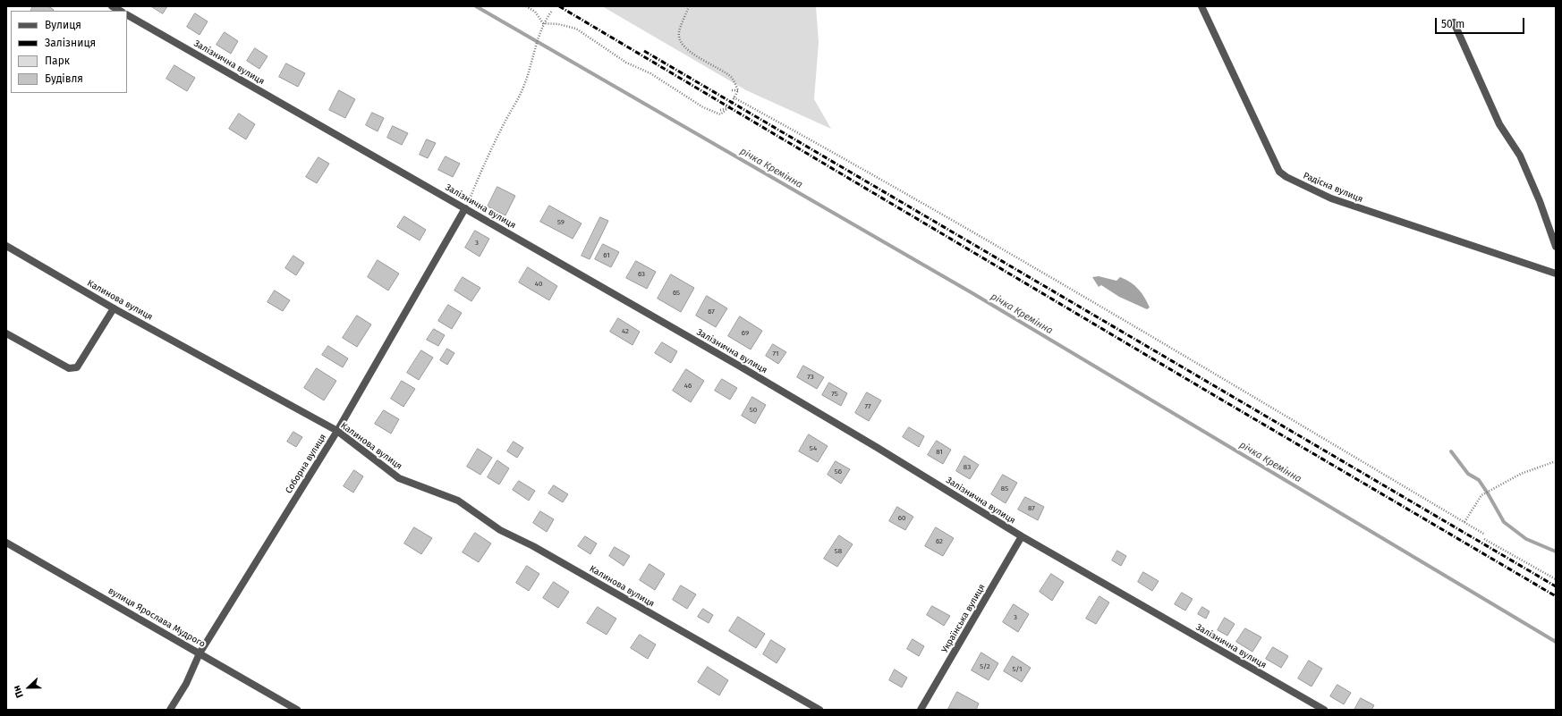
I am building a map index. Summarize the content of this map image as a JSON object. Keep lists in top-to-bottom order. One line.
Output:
{"streets":{"street":["Залізнична вулиця","Радісна вулиця","Калинова вулиця","Соборна вулиця","вулиця Ярослава Мудрого","Українська вулиця"]},"crossings":[["Залізнична вулиця","Соборна вулиця"],["Залізнична вулиця","Українська вулиця"],["Калинова вулиця","Соборна вулиця"],["Соборна вулиця","вулиця Ярослава Мудрого"]],"water":["річка Кремінна"],"house_numbers":["59","3","61","63","40","65","67","42","69","71","73","46","75","77","50","54","81","83","56","85","87","60","62","58","3","5/2","5/1"],"legend":["Вулиця","Залізниця","Парк","Будівля"],"scale_bar":"50 m","north":"left"}
